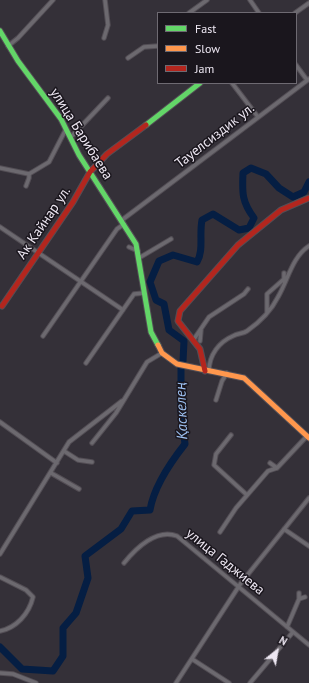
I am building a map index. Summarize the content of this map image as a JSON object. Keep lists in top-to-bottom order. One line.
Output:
{"streets":{"street":["улица Барибаева","Тауелсиздик ул.","Ак Кайнар ул.","улица Гаджиева"]},"crossings":[["улица Барибаева","Тауелсиздик ул."],["улица Барибаева","Ак Кайнар ул."]],"water":["Қаскелең"],"legend":["Fast","Slow","Jam"],"north":"top right"}
